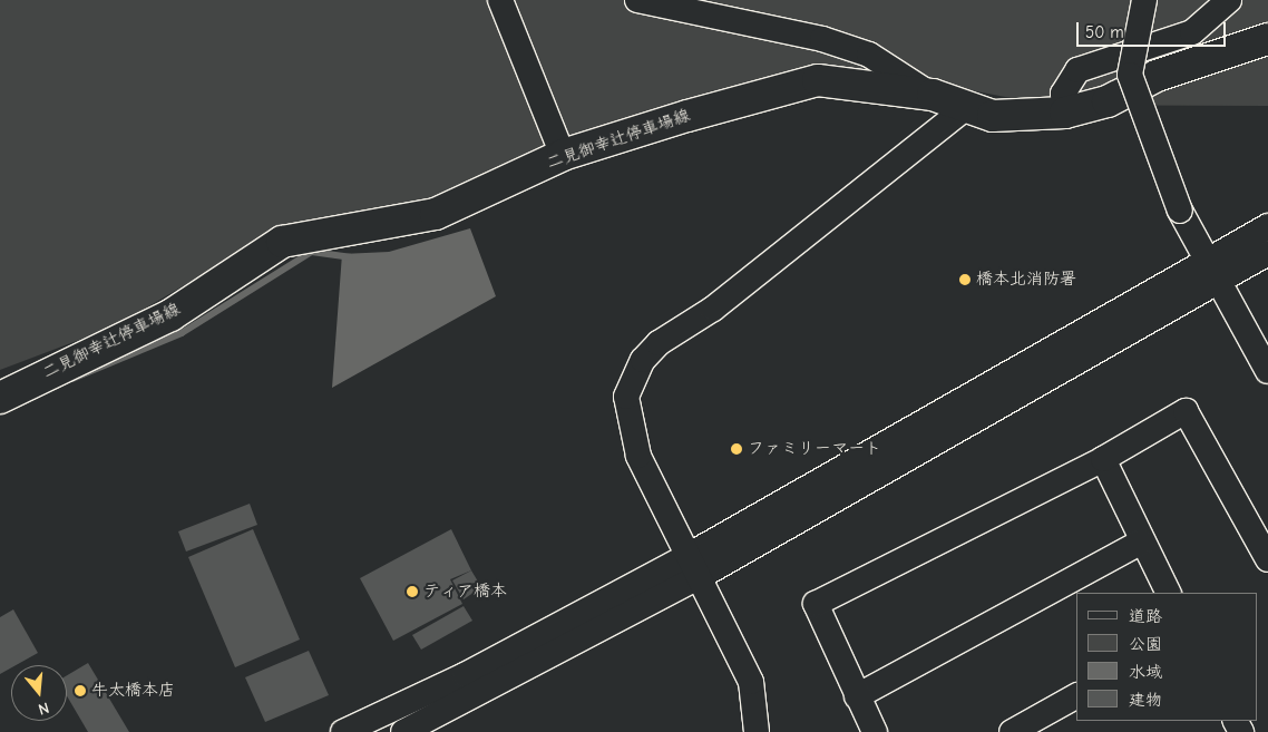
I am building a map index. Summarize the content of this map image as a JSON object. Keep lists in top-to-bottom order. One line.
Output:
{"streets":{"main road":["二見御幸辻停車場線"]},"places":["橋本北消防署","ファミリーマート","ティア橋本","牛太橋本店"],"legend":["道路","公園","水域","建物"],"scale_bar":"50 m","north":"bottom"}
